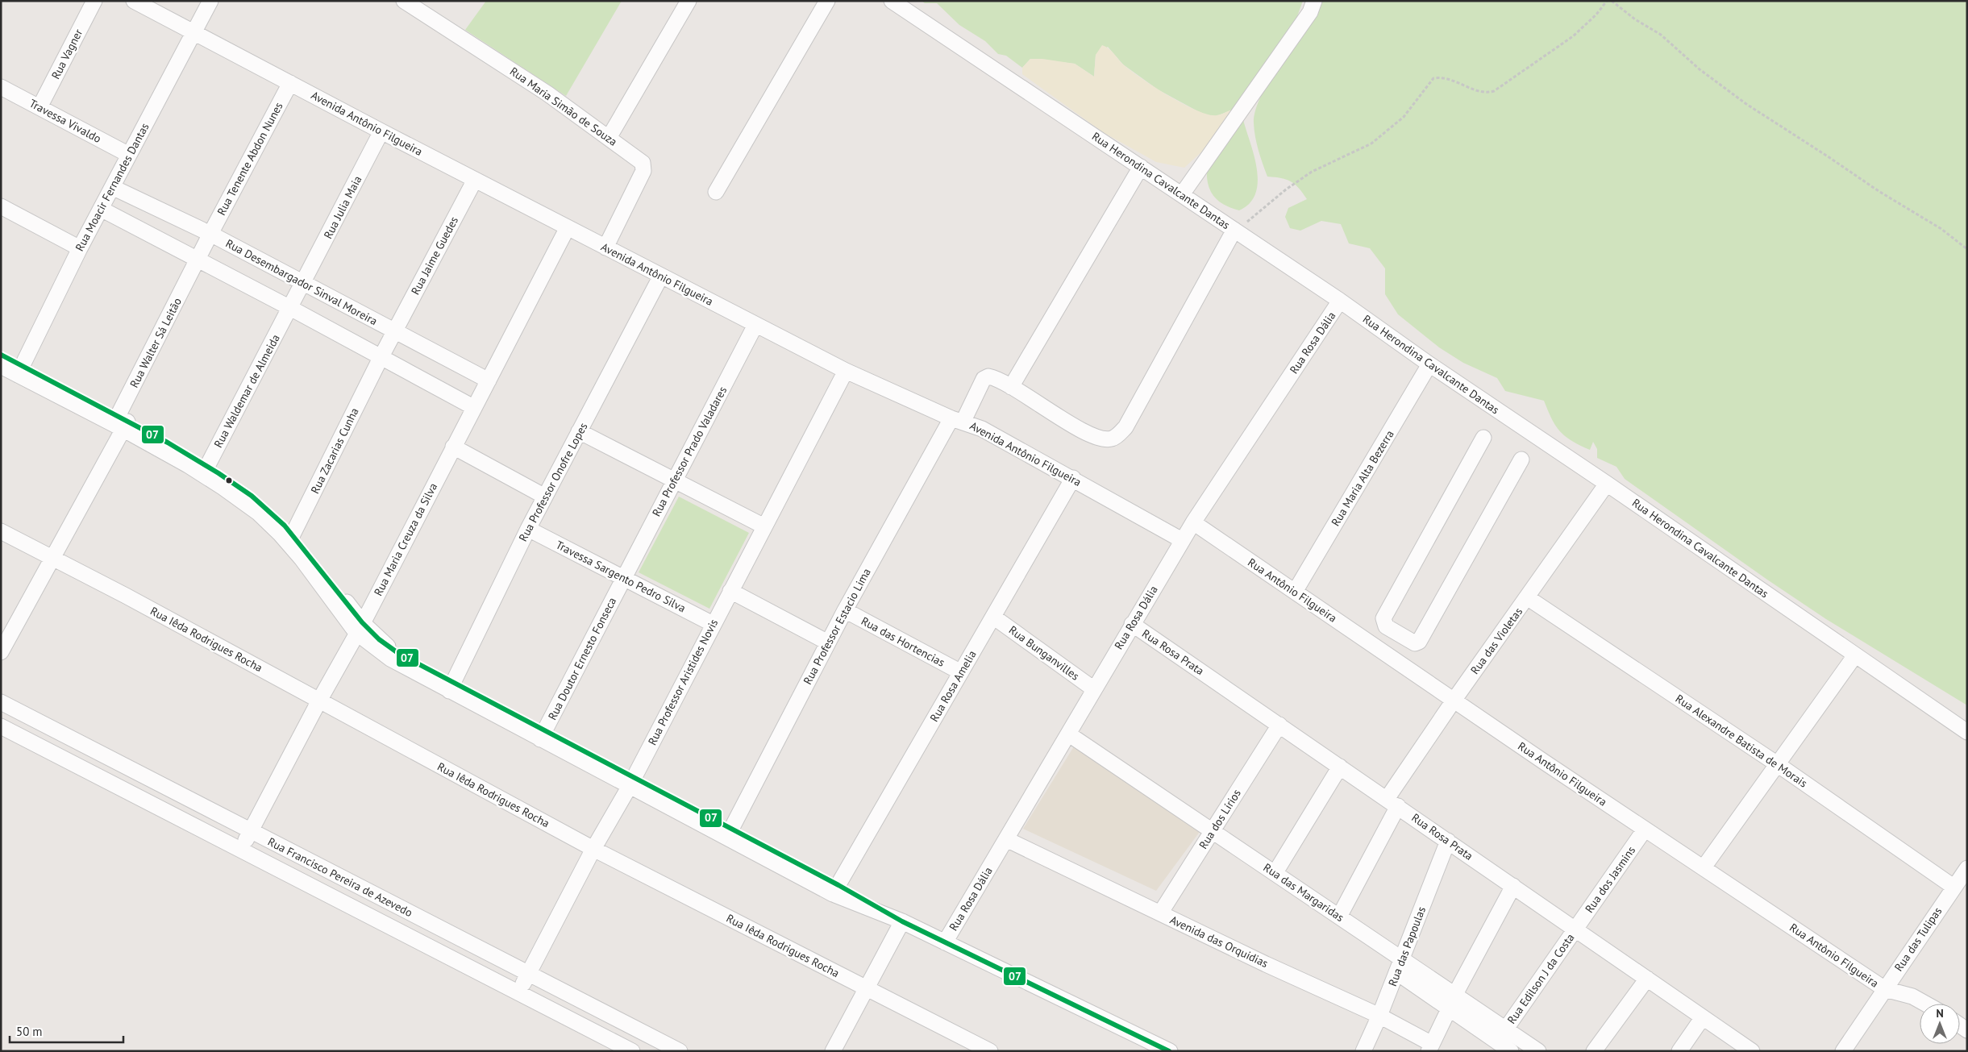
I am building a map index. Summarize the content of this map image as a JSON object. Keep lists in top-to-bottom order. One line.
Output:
{"streets":{"street":["Rua Vagner","Rua Maria Simão de Souza","Travessa Vivaldo","Avenida Antônio Filgueira","Rua Tenente Abdon Nunes","Rua Herondina Cavalcante Dantas","Rua Moacir Fernandes Dantas","Rua Julia Maia","Rua Jaime Guedes","Rua Desembargador Sinval Moreira","Rua Walter Sá Leitão","Rua Rosa Dália","Rua Waldemar de Almeida","Rua Zacarias Cunha","Rua Professor Prado Valadares","Rua Maria Alta Bezerra","Rua Professor Onofre Lopes","Rua Maria Creuza da Silva","Travessa Sargento Pedro Silva","Rua Antônio Filgueira","Rua Professor Estacio Lima","Rua Iêda Rodrigues Rocha","Rua das Violetas","Rua das Hortencias","Rua Rosa Prata","Rua Bunganvilles","Rua Doutor Ernesto Fonseca","Rua Professor Aristides Novis","Rua Rosa Amelia","Rua Alexandre Batista de Morais","Rua dos Lírios","Rua Francisco Pereira de Azevedo","Rua dos Jasmins","Rua das Margaridas","Rua das Tulipas","Avenida das Orquidias","Rua das Papoulas","Rua Edilson J da Costa"]},"crossings":[["Rua Vagner","Travessa Vivaldo"],["Rua Maria Simão de Souza","Avenida Antônio Filgueira"],["Travessa Vivaldo","Rua Moacir Fernandes Dantas"],["Avenida Antônio Filgueira","Rua Tenente Abdon Nunes"],["Avenida Antônio Filgueira","Rua Moacir Fernandes Dantas"],["Avenida Antônio Filgueira","Rua Julia Maia"],["Avenida Antônio Filgueira","Rua Jaime Guedes"],["Avenida Antônio Filgueira","Rua Rosa Dália"],["Avenida Antônio Filgueira","Rua Professor Prado Valadares"],["Avenida Antônio Filgueira","Rua Professor Onofre Lopes"],["Avenida Antônio Filgueira","Rua Maria Creuza da Silva"],["Avenida Antônio Filgueira","Rua Professor Estacio Lima"],["Avenida Antônio Filgueira","Rua Professor Aristides Novis"],["Avenida Antônio Filgueira","Rua Rosa Amelia"],["Rua Tenente Abdon Nunes","Rua Desembargador Sinval Moreira"],["Rua Tenente Abdon Nunes","Rua Walter Sá Leitão"],["Rua Herondina Cavalcante Dantas","Rua Rosa Dália"],["Rua Herondina Cavalcante Dantas","Rua Maria Alta Bezerra"],["Rua Herondina Cavalcante Dantas","Rua das Violetas"],["Rua Moacir Fernandes Dantas","Rua Desembargador Sinval Moreira"],["Rua Julia Maia","Rua Desembargador Sinval Moreira"],["Rua Julia Maia","Rua Waldemar de Almeida"],["Rua Jaime Guedes","Rua Desembargador Sinval Moreira"],["Rua Jaime Guedes","Rua Zacarias Cunha"],["Rua Desembargador Sinval Moreira","Rua Maria Creuza da Silva"],["Rua Walter Sá Leitão","Rua Iêda Rodrigues Rocha"],["Rua Rosa Dália","Rua Antônio Filgueira"],["Rua Rosa Dália","Rua Rosa Prata"],["Rua Rosa Dália","Rua Bunganvilles"],["Rua Rosa Dália","Rua das Margaridas"],["Rua Rosa Dália","Avenida das Orquidias"],["Rua Professor Prado Valadares","Travessa Sargento Pedro Silva"],["Rua Professor Prado Valadares","Rua Doutor Ernesto Fonseca"],["Rua Maria Alta Bezerra","Rua Antônio Filgueira"],["Rua Professor Onofre Lopes","Travessa Sargento Pedro Silva"],["Rua Maria Creuza da Silva","Rua Iêda Rodrigues Rocha"],["Rua Maria Creuza da Silva","Rua Francisco Pereira de Azevedo"],["Travessa Sargento Pedro Silva","Rua Doutor Ernesto Fonseca"],["Travessa Sargento Pedro Silva","Rua Professor Aristides Novis"],["Rua Antônio Filgueira","Rua das Violetas"],["Rua Antônio Filgueira","Rua dos Jasmins"],["Rua Antônio Filgueira","Rua das Tulipas"],["Rua Professor Estacio Lima","Rua das Hortencias"],["Rua Iêda Rodrigues Rocha","Rua Professor Aristides Novis"],["Rua das Violetas","Rua Rosa Prata"],["Rua das Violetas","Rua Alexandre Batista de Morais"],["Rua das Violetas","Rua das Margaridas"],["Rua das Hortencias","Rua Rosa Amelia"],["Rua Rosa Prata","Rua dos Lírios"],["Rua Rosa Prata","Rua dos Jasmins"],["Rua Rosa Prata","Rua das Papoulas"],["Rua Rosa Prata","Rua Edilson J da Costa"],["Rua Bunganvilles","Rua Rosa Amelia"],["Rua Professor Aristides Novis","Rua Francisco Pereira de Azevedo"],["Rua Alexandre Batista de Morais","Rua das Tulipas"],["Rua dos Lírios","Rua das Margaridas"],["Rua dos Lírios","Avenida das Orquidias"],["Rua dos Jasmins","Rua Edilson J da Costa"],["Rua das Margaridas","Rua das Papoulas"],["Rua das Margaridas","Rua Edilson J da Costa"],["Avenida das Orquidias","Rua das Papoulas"]],"lines":["transit line 07"],"scale_bar":"50 m","north":"top"}
